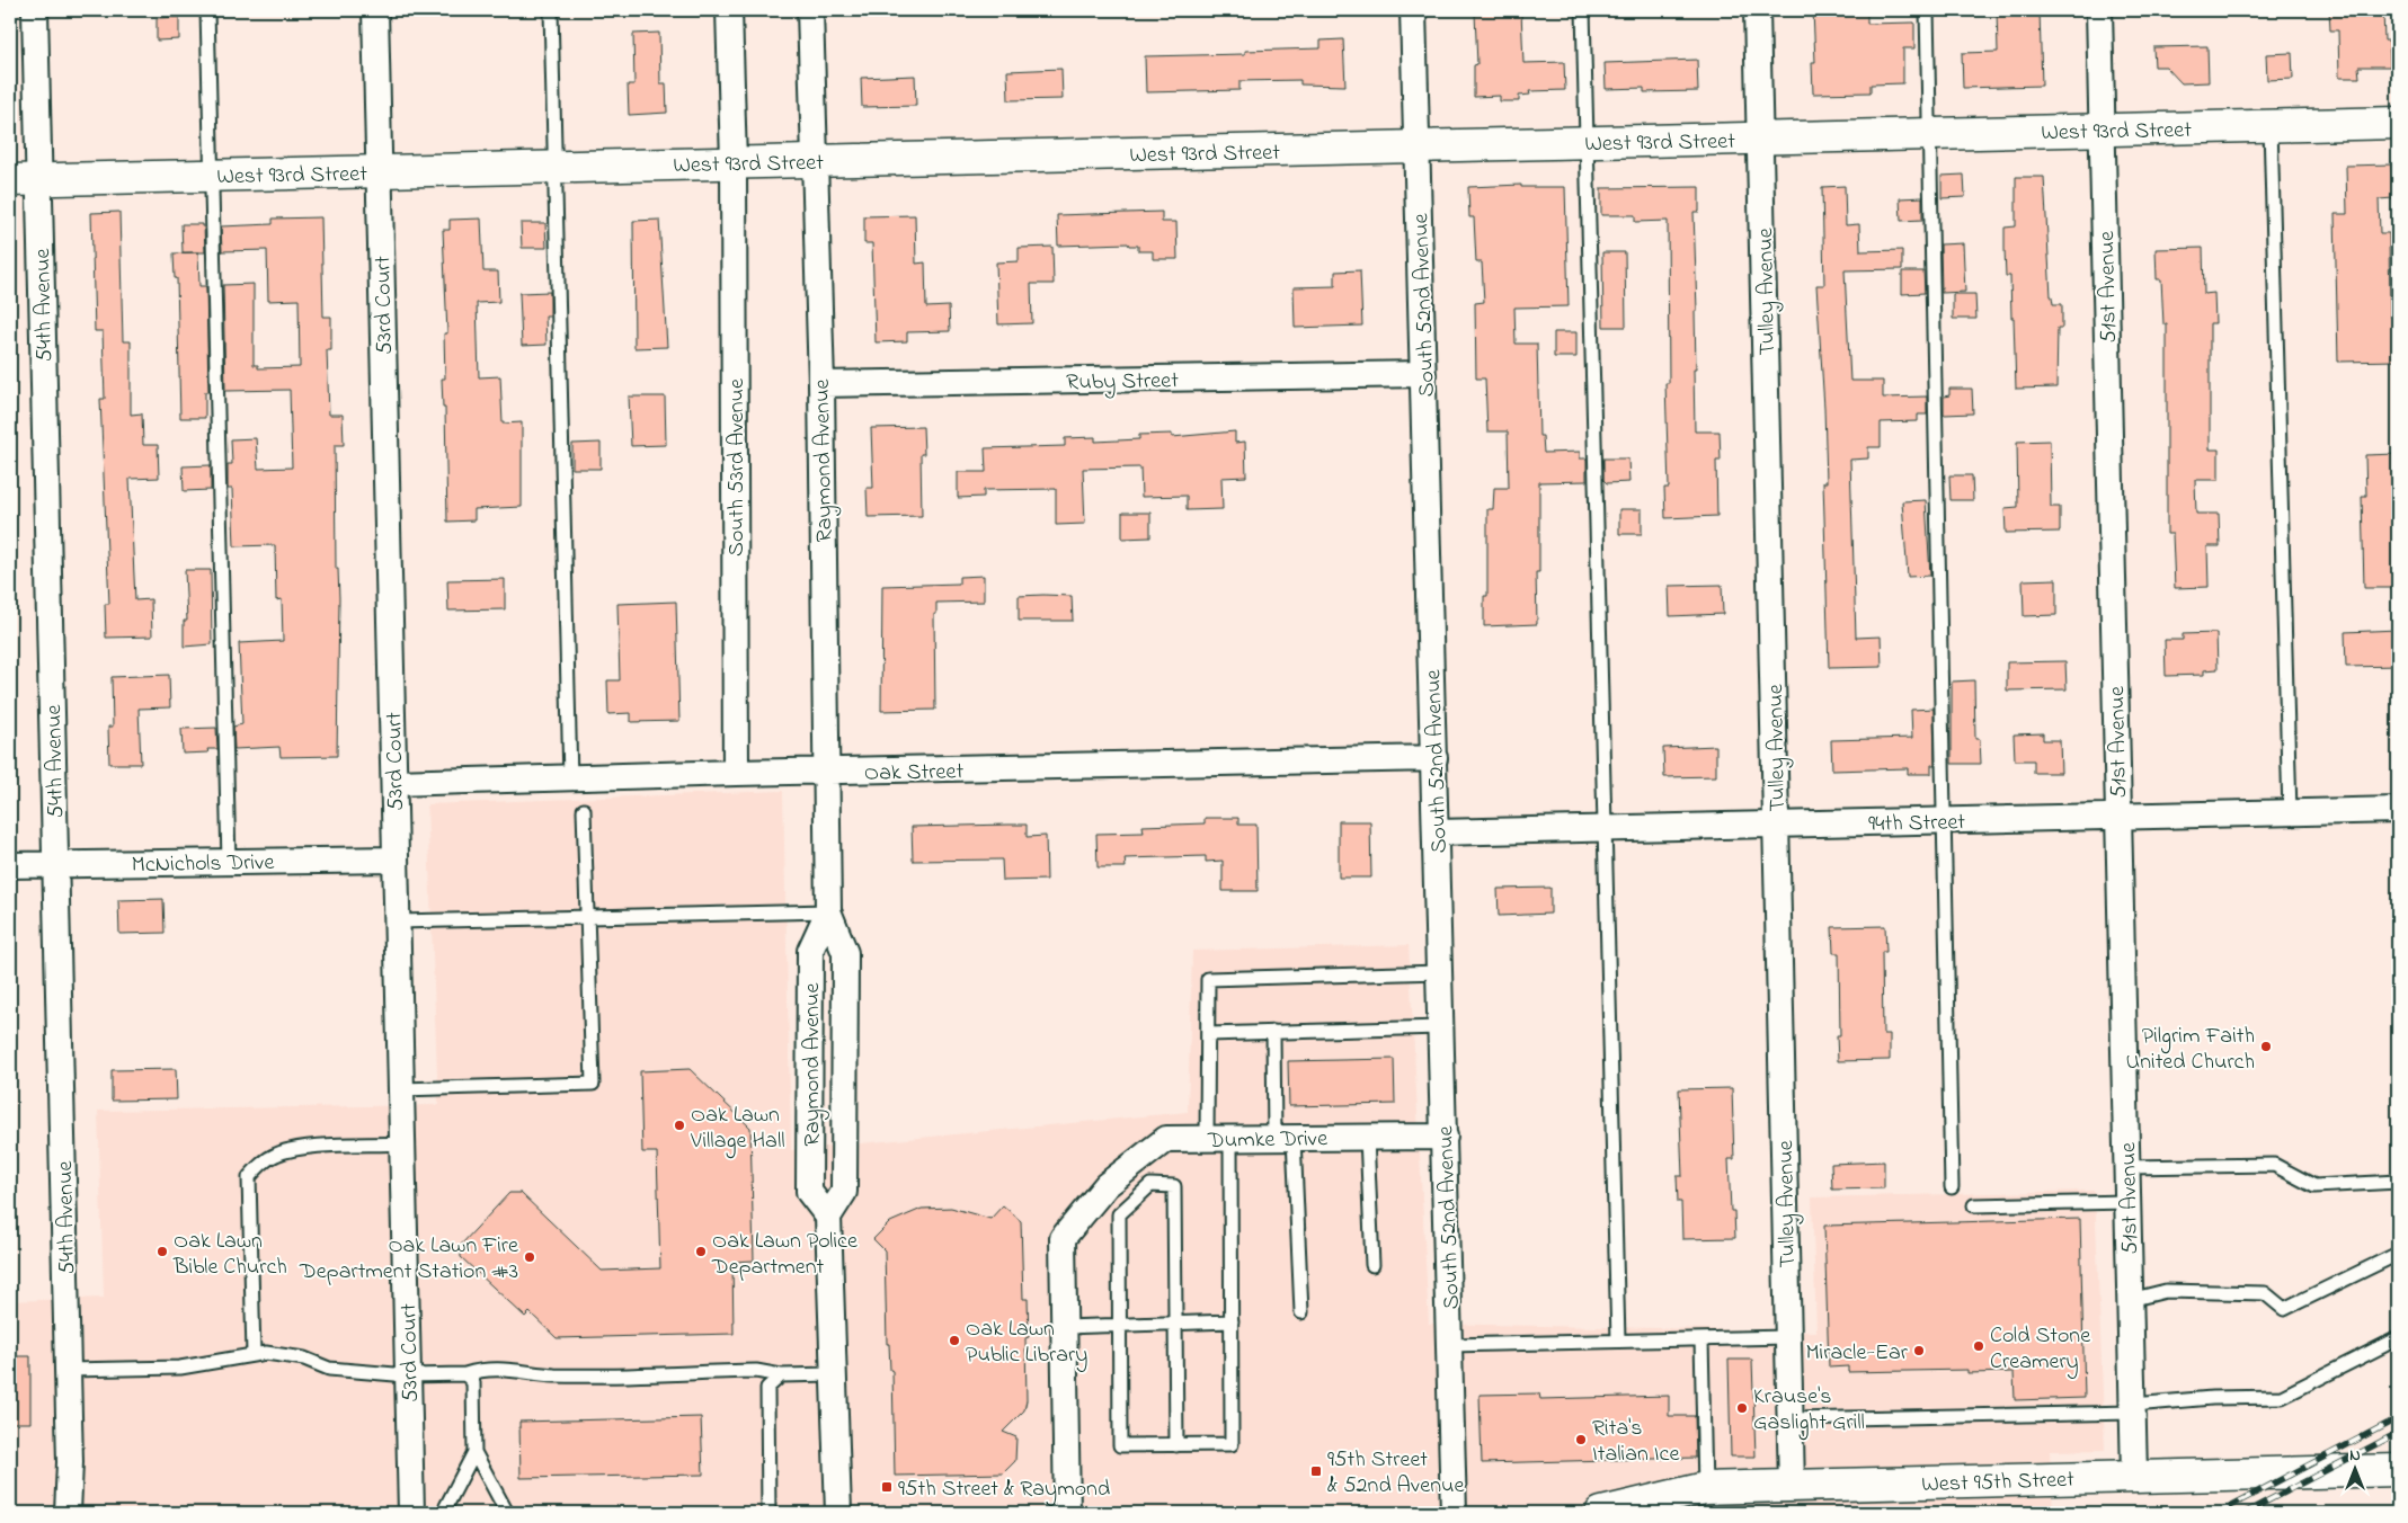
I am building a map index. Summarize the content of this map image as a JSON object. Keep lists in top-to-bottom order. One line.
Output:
{"streets":{"main road":["West 93rd Street","West 95th Street"],"street":["51st Avenue","Tulley Avenue","54th Avenue","53rd Court","South 52nd Avenue","Ruby Street","Raymond Avenue","South 53rd Avenue","Oak Street","94th Street","McNichols Drive","Dumke Drive"]},"crossings":[["West 93rd Street","51st Avenue"],["West 93rd Street","Tulley Avenue"],["West 93rd Street","54th Avenue"],["West 93rd Street","53rd Court"],["West 93rd Street","South 52nd Avenue"],["West 93rd Street","Raymond Avenue"],["West 93rd Street","South 53rd Avenue"],["51st Avenue","94th Street"],["51st Avenue","West 95th Street"],["Tulley Avenue","94th Street"],["Tulley Avenue","West 95th Street"],["54th Avenue","McNichols Drive"],["53rd Court","Oak Street"],["53rd Court","McNichols Drive"],["South 52nd Avenue","Ruby Street"],["South 52nd Avenue","Oak Street"],["South 52nd Avenue","94th Street"],["South 52nd Avenue","Dumke Drive"],["Ruby Street","Raymond Avenue"],["Raymond Avenue","Oak Street"],["South 53rd Avenue","Oak Street"]],"places":{"other":["Pilgrim Faith United Church","Oak Lawn Village Hall","Oak Lawn Bible Church","Oak Lawn Police Department","Oak Lawn Fire Department Station #3","Oak Lawn Public Library","Cold Stone Creamery","Miracle-Ear","Krause's Gaslight Grill","Rita's Italian Ice"],"transit":["95th Street & 52nd Avenue","95th Street & Raymond"]},"north":"top"}
